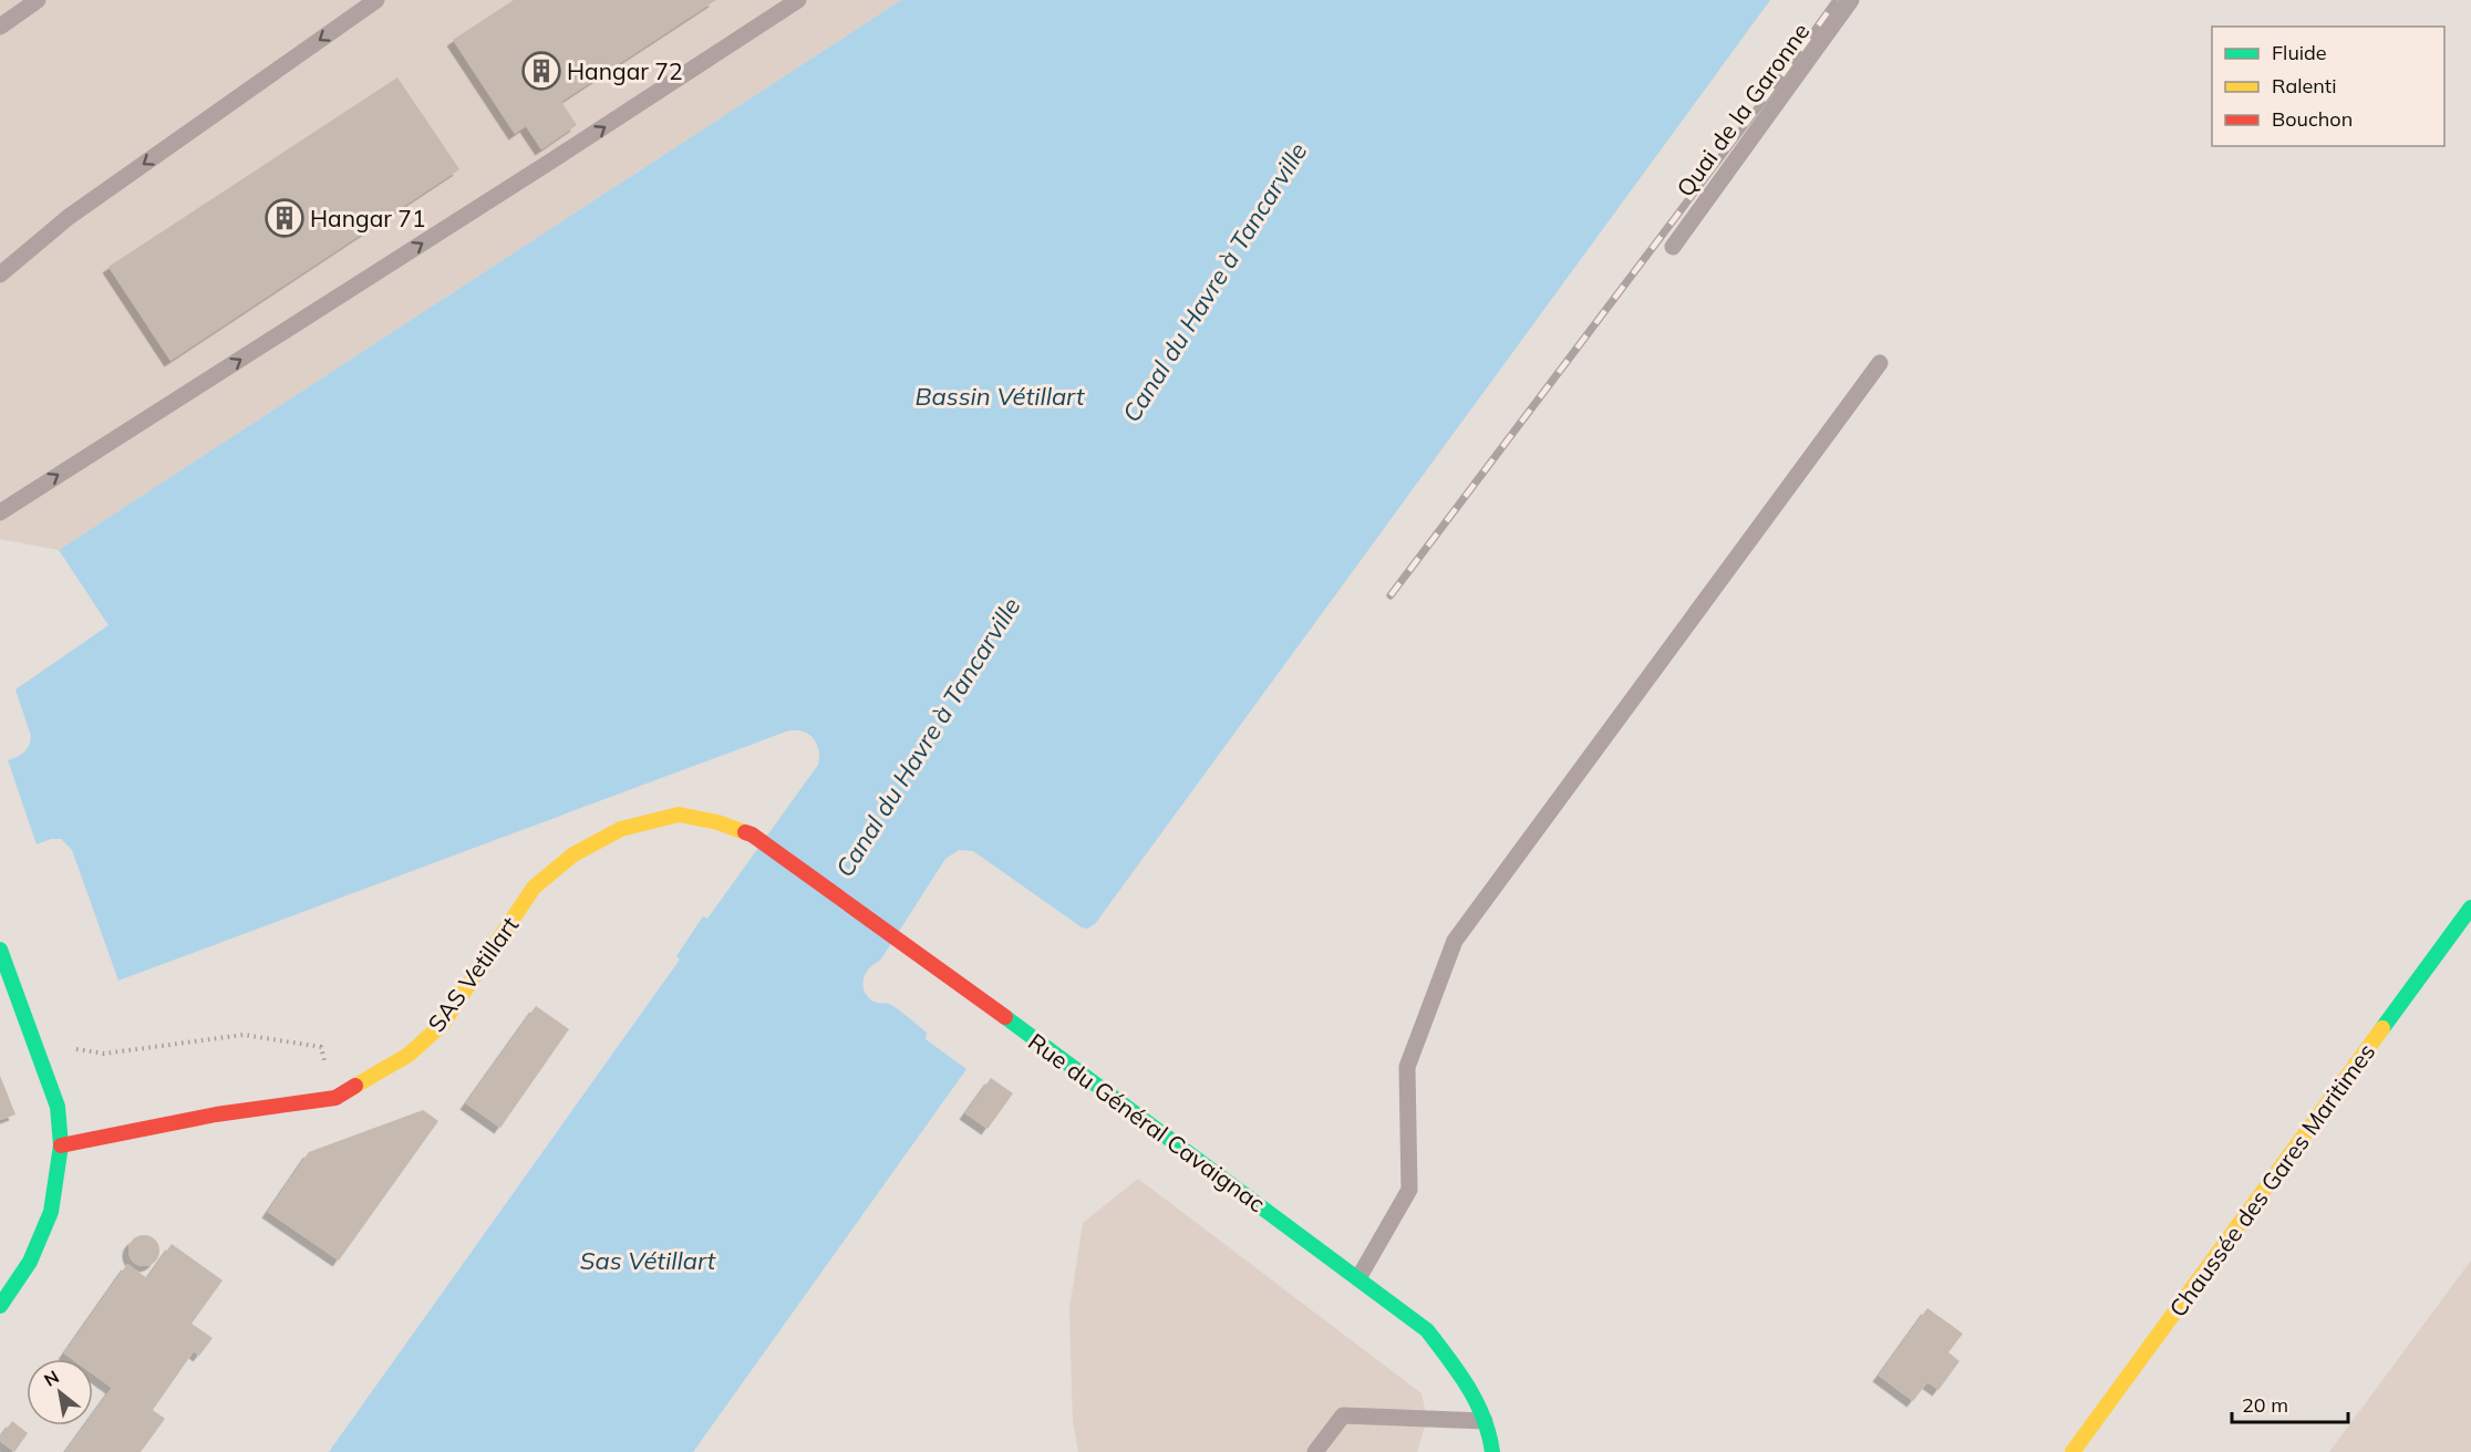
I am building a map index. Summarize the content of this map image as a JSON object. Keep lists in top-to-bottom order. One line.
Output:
{"streets":{"street":["SAS Vetillart","Rue du Général Cavaignac","Chaussée des Gares Maritimes"],"lane":["Quai de la Garonne"]},"crossings":[["SAS Vetillart","Rue du Général Cavaignac"]],"water":["Canal du Havre à Tancarville","Bassin Vétillart","Sas Vétillart"],"places":{"building":["Hangar 72","Hangar 71"]},"legend":["Fluide","Ralenti","Bouchon"],"scale_bar":"20 m","north":"top left"}
